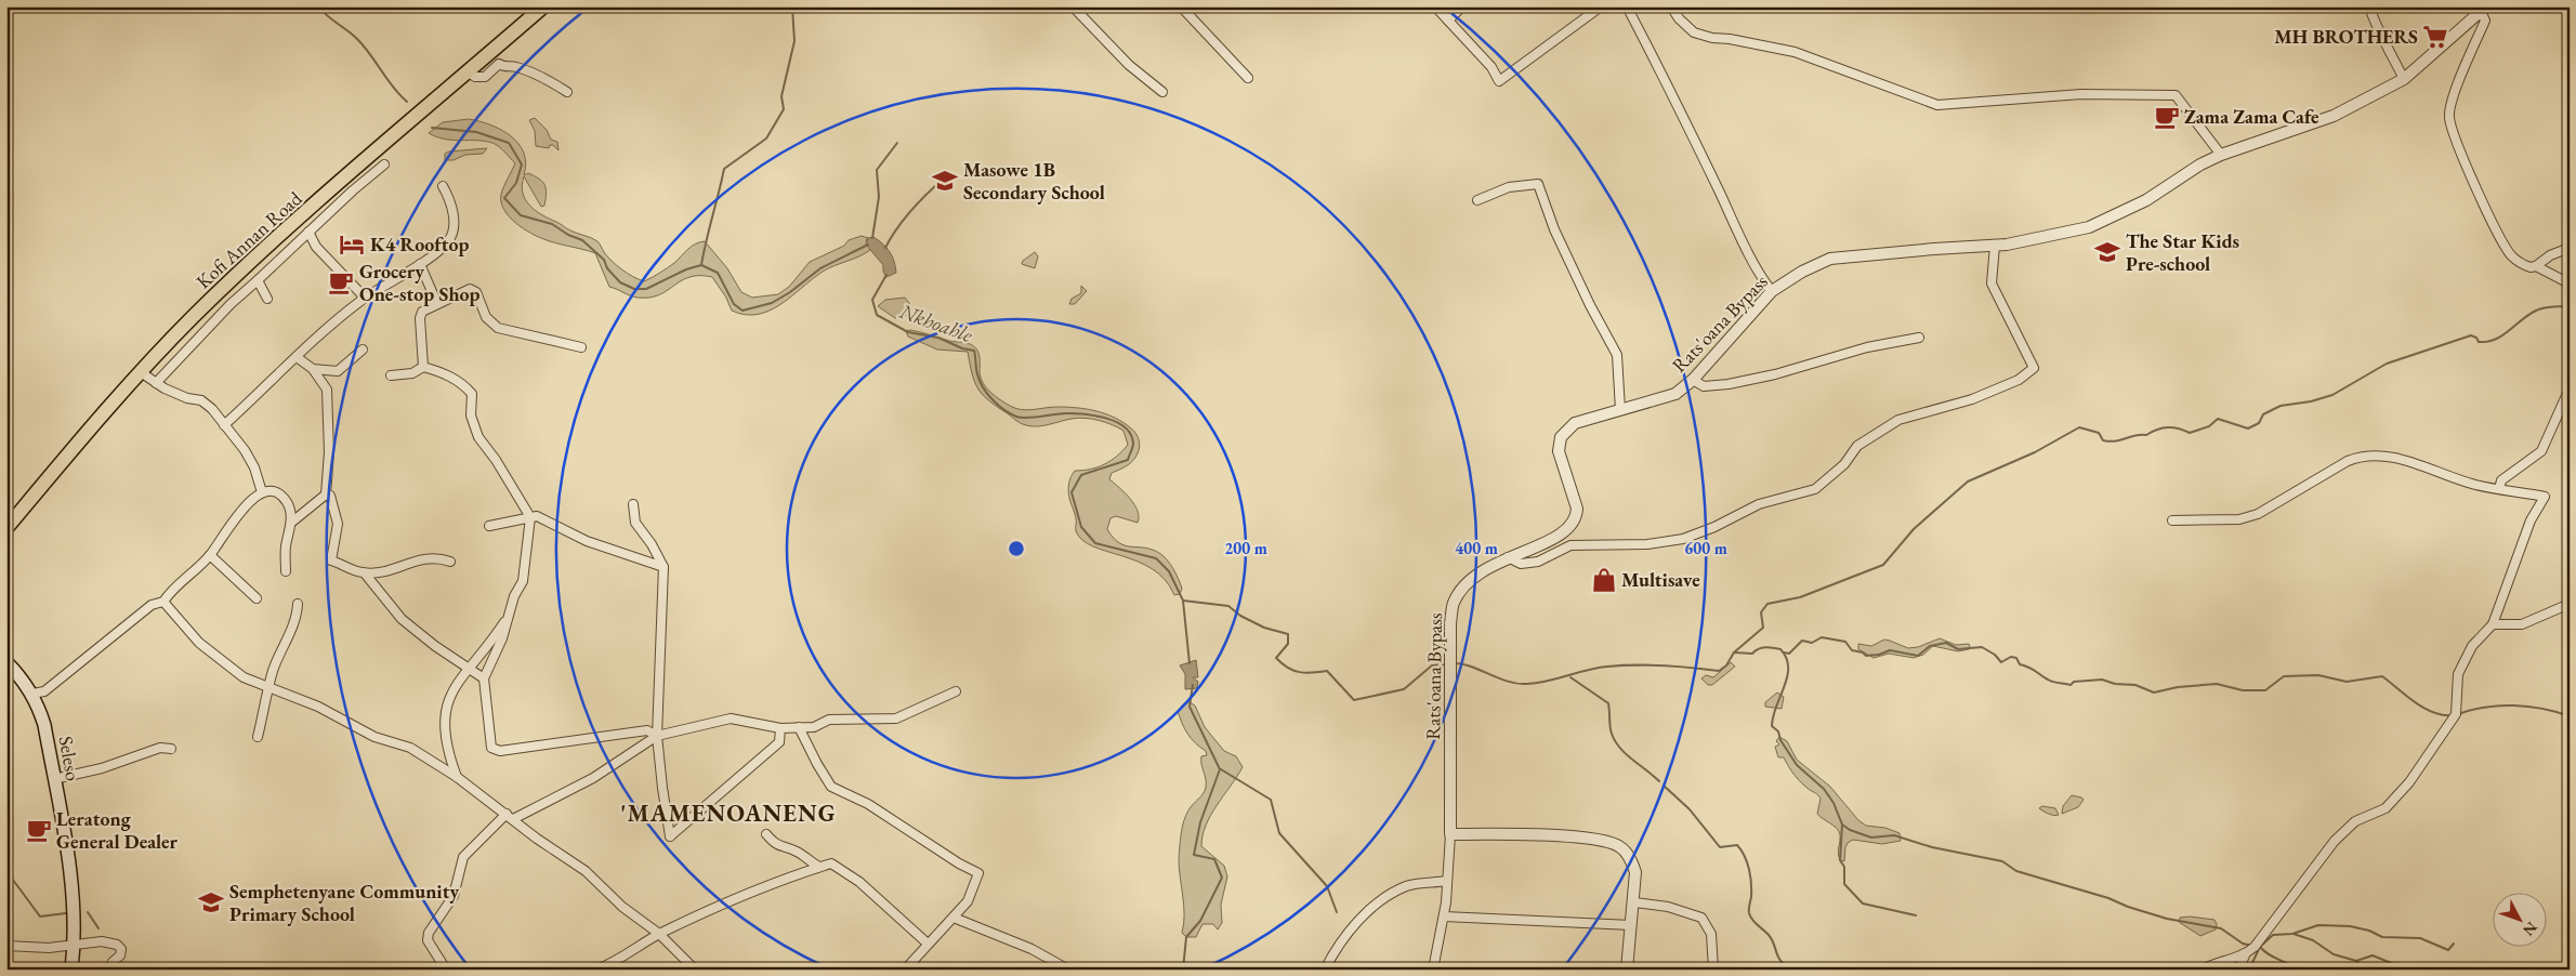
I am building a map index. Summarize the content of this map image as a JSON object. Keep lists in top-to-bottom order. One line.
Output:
{"streets":{"main road":["Kofi Annan Road","Seleso"],"street":["Rats'oana Bypass"]},"districts":["'MAMENOANENG"],"water":["Nkhoahle"],"places":{"supermarket":["MH BROTHERS"],"cafe":["Zama Zama Cafe","Grocery One-stop Shop","Leratong General Dealer"],"school or university":["Masowe 1B Secondary School","The Star Kids Pre-school","Semphetenyane Community Primary School"],"hotel":["K4 Rooftop"],"shop":["Multisave"]},"north":"bottom right","rings":["200 m","400 m","600 m"]}
